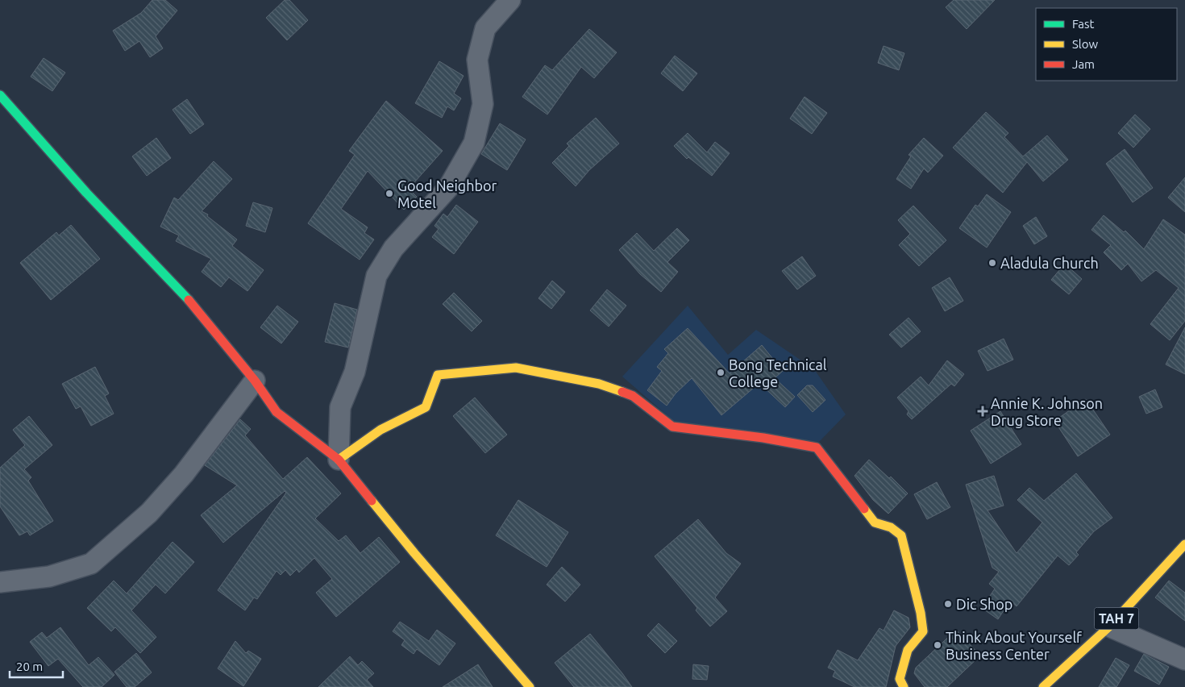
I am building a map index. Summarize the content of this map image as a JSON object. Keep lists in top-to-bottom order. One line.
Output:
{"streets":{"main road":["TAH 7"]},"places":{"other":["Good Neighbor Motel","Aladula Church","Bong Technical College","Dic Shop","Think About Yourself Business Center"],"health":["Annie K. Johnson Drug Store"]},"legend":["Fast","Slow","Jam"],"scale_bar":"20 m"}
